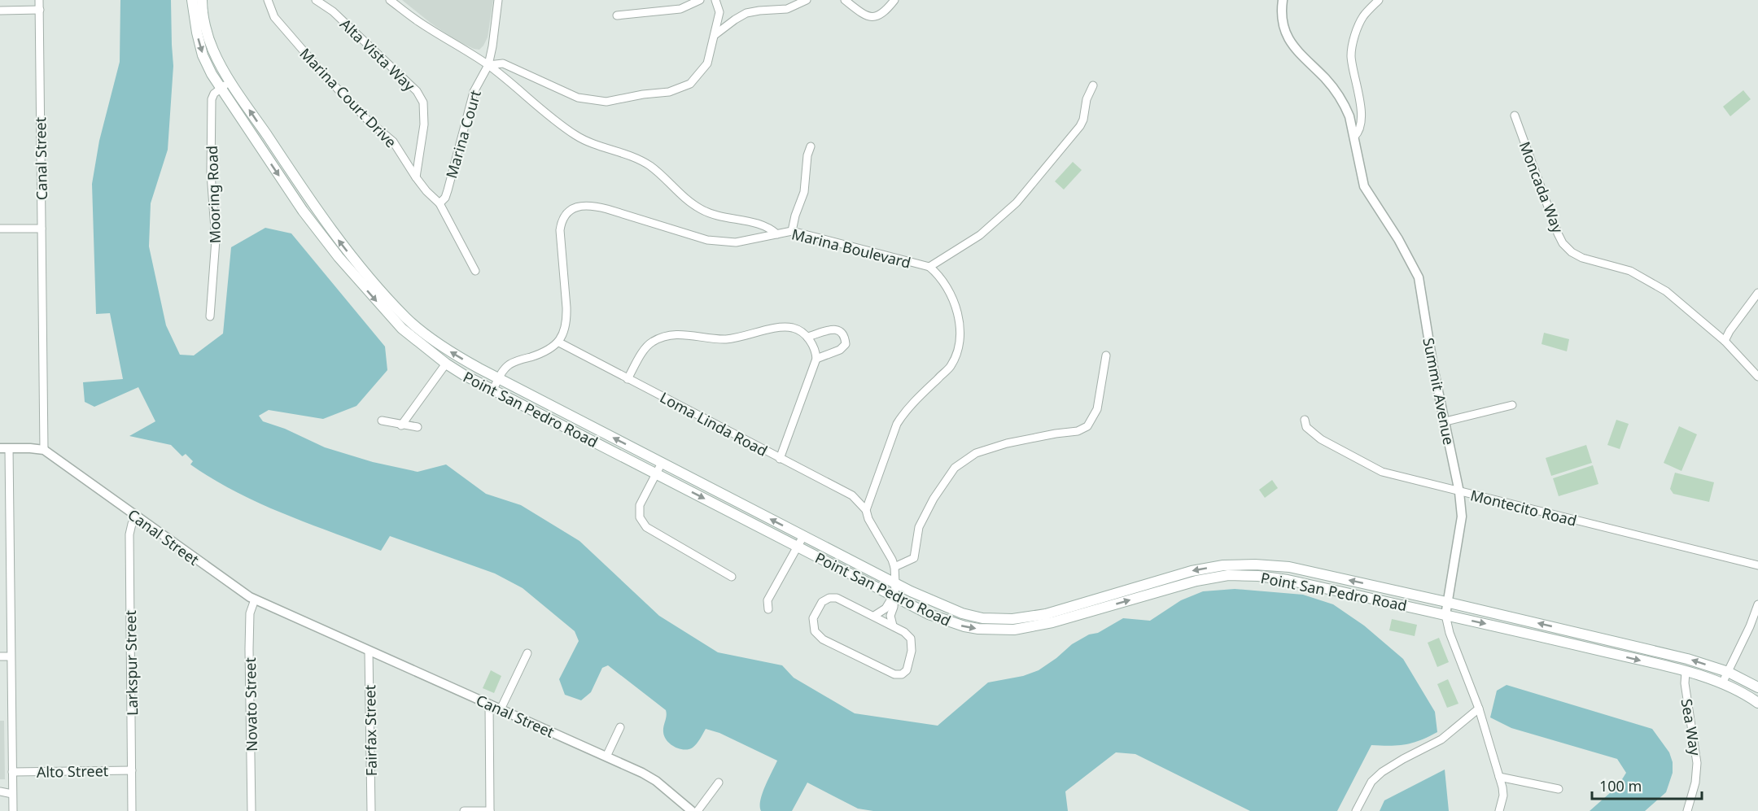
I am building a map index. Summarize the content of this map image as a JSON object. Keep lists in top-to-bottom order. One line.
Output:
{"streets":{"main road":["Point San Pedro Road"],"street":["Alta Vista Way","Marina Court Drive","Marina Court","Canal Street","Moncada Way","Mooring Road","Marina Boulevard","Summit Avenue","Loma Linda Road","Montecito Road","Larkspur Street","Novato Street","Sea Way","Fairfax Street","Alto Street"]},"crossings":[["Alta Vista Way","Marina Court Drive"],["Marina Court Drive","Marina Court"],["Canal Street","Larkspur Street"],["Canal Street","Novato Street"],["Canal Street","Fairfax Street"],["Mooring Road","Point San Pedro Road"],["Marina Boulevard","Loma Linda Road"],["Summit Avenue","Point San Pedro Road"],["Summit Avenue","Montecito Road"],["Point San Pedro Road","Sea Way"],["Larkspur Street","Alto Street"]],"scale_bar":"100 m"}
